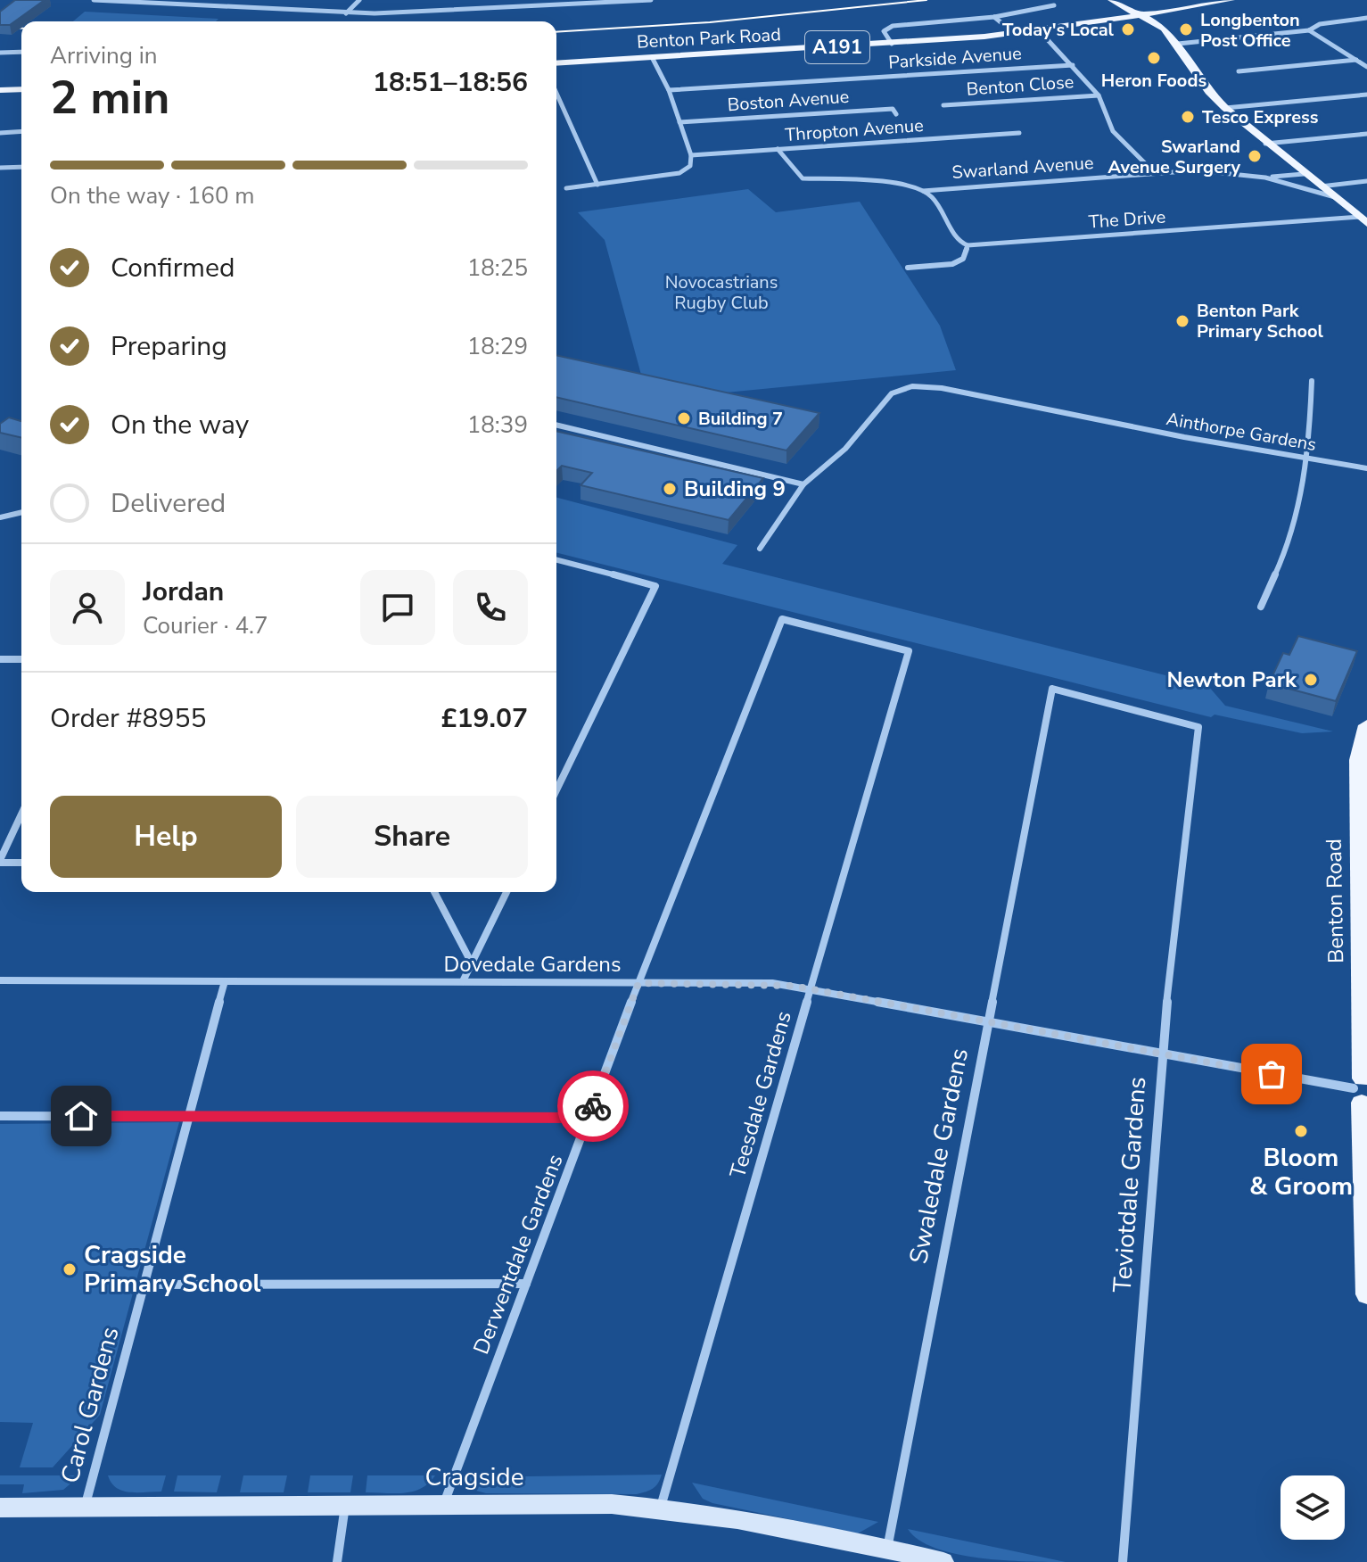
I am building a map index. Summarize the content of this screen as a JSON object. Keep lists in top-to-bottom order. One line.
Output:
{"streets":{"main road":["Benton Park Road","A191","Benton Road"],"street":["Parkside Avenue","Benton Close","Boston Avenue","Thropton Avenue","Swarland Avenue","The Drive","Ainthorpe Gardens","Dovedale Gardens","Teesdale Gardens","Swaledale Gardens","Teviotdale Gardens","Derwentdale Gardens","Carol Gardens","Cragside"]},"crossings":[["Thropton Avenue","Swarland Avenue"],["Benton Road","Dovedale Gardens"],["Dovedale Gardens","Teesdale Gardens"],["Dovedale Gardens","Swaledale Gardens"],["Dovedale Gardens","Teviotdale Gardens"],["Dovedale Gardens","Derwentdale Gardens"],["Dovedale Gardens","Carol Gardens"],["Teesdale Gardens","Derwentdale Gardens"],["Teesdale Gardens","Cragside"],["Swaledale Gardens","Teviotdale Gardens"],["Swaledale Gardens","Cragside"],["Derwentdale Gardens","Cragside"],["Carol Gardens","Cragside"]],"parks":["Novocastrians Rugby Club"],"places":["Today's Local","Longbenton Post Office","Heron Foods","Tesco Express","Swarland Avenue Surgery","Benton Park Primary School","Building 7","Building 9","Newton Park","Bloom & Groom","Cragside Primary School"],"page":{"heading":["2 min","Arriving in","18:51–18:56"],"panel":["Jordan","Courier · 4.7","Order #8955","£19.07"],"bar":"On the way · 160 m","list":[["Confirmed","18:25"],["Preparing","18:29"],["On the way","18:39"],"Delivered"],"buttons":["Help","Share"]}}
